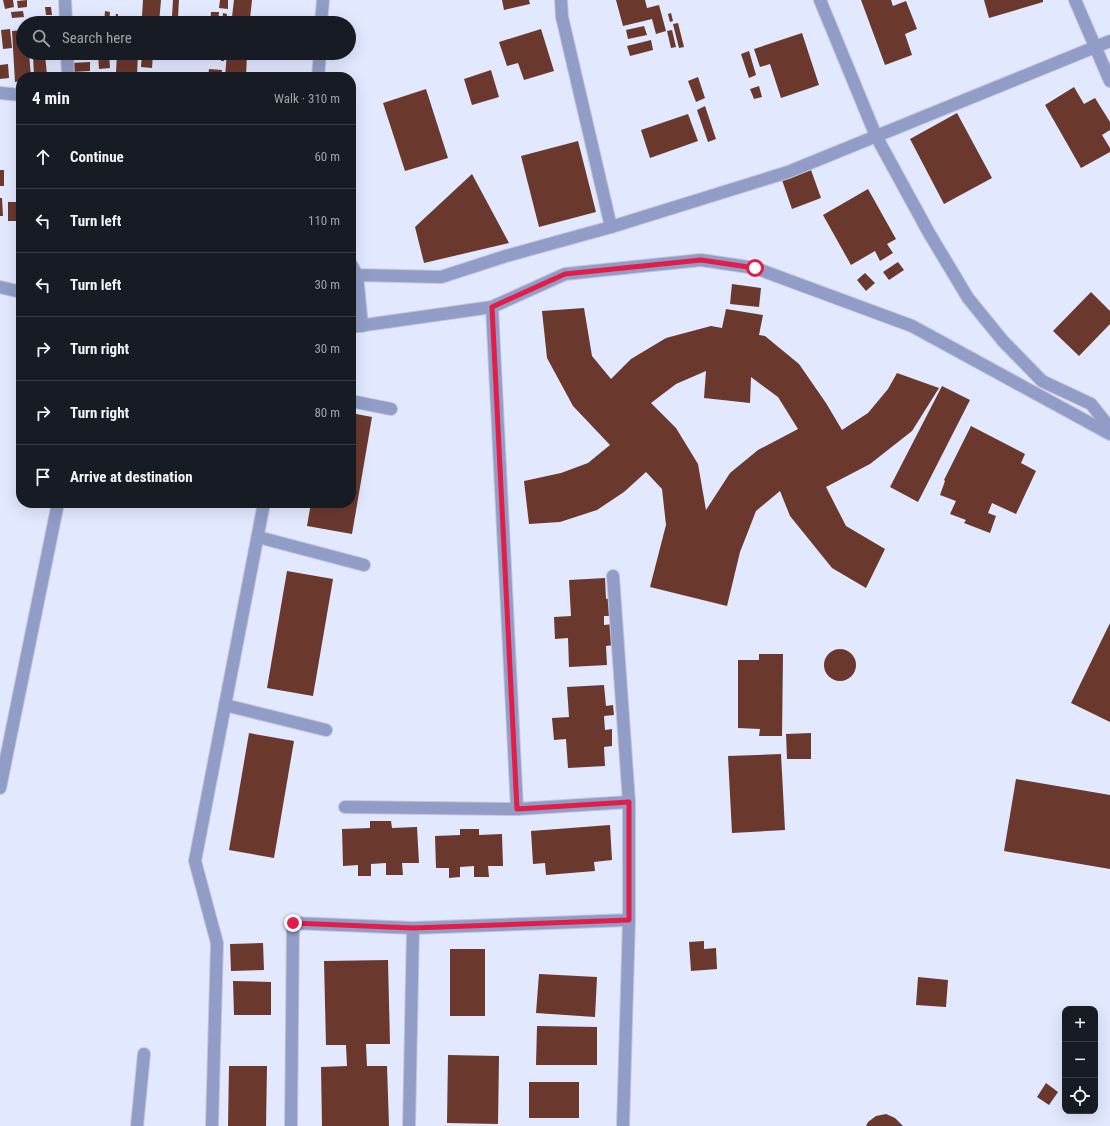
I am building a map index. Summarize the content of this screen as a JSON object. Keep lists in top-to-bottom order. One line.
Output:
{"page":{"search":"Search here","heading":["4 min","Walk · 310 m"],"list":[["Continue","60 m"],["Turn left","110 m"],["Turn left","30 m"],["Turn right","30 m"],["Turn right","80 m"],"Arrive at destination"],"map_buttons":["+","−"]}}
